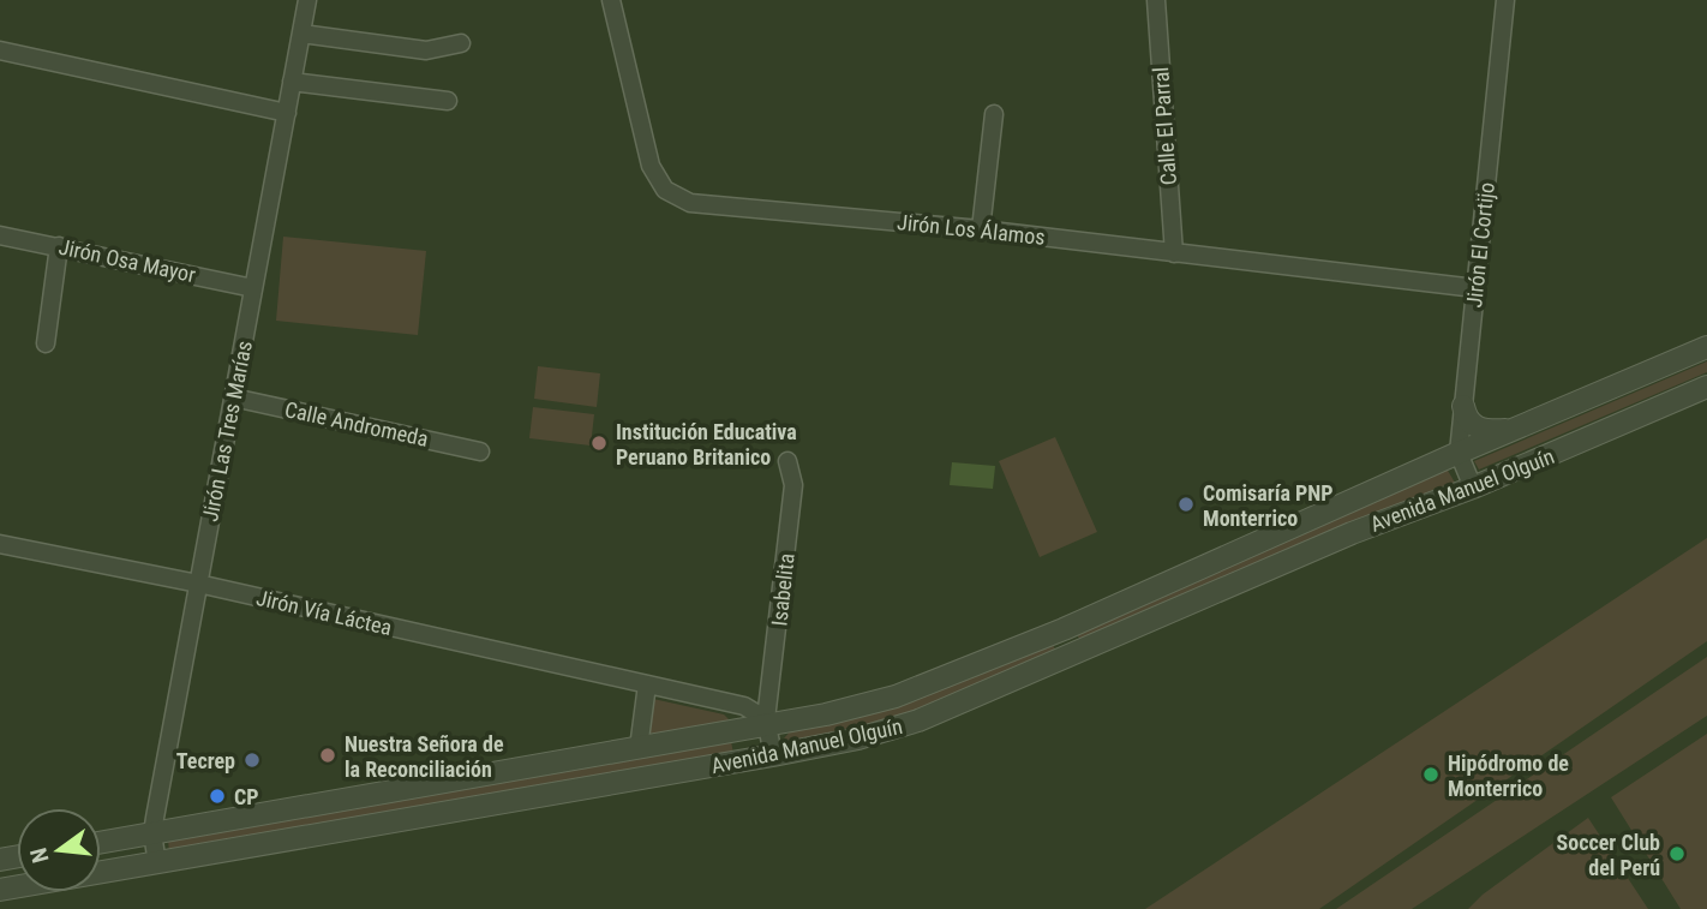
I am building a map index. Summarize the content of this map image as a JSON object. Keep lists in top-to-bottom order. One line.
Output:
{"streets":{"street":["Calle El Parral","Jirón Los Álamos","Jirón El Cortijo","Jirón Osa Mayor","Calle Andromeda","Jirón Las Tres Marías","Avenida Manuel Olguín","Isabelita","Jirón Vía Láctea"]},"crossings":[["Calle El Parral","Jirón Los Álamos"],["Jirón Los Álamos","Jirón El Cortijo"],["Jirón El Cortijo","Avenida Manuel Olguín"],["Jirón Osa Mayor","Jirón Las Tres Marías"],["Calle Andromeda","Jirón Las Tres Marías"],["Jirón Las Tres Marías","Avenida Manuel Olguín"],["Jirón Las Tres Marías","Jirón Vía Láctea"],["Avenida Manuel Olguín","Isabelita"],["Avenida Manuel Olguín","Jirón Vía Láctea"],["Isabelita","Jirón Vía Láctea"]],"places":["Institución Educativa Peruano Britanico","Comisaría PNP Monterrico","Nuestra Señora de la Reconciliación","Tecrep","Hipódromo de Monterrico","CP","Soccer Club del Perú"],"north":"left"}
